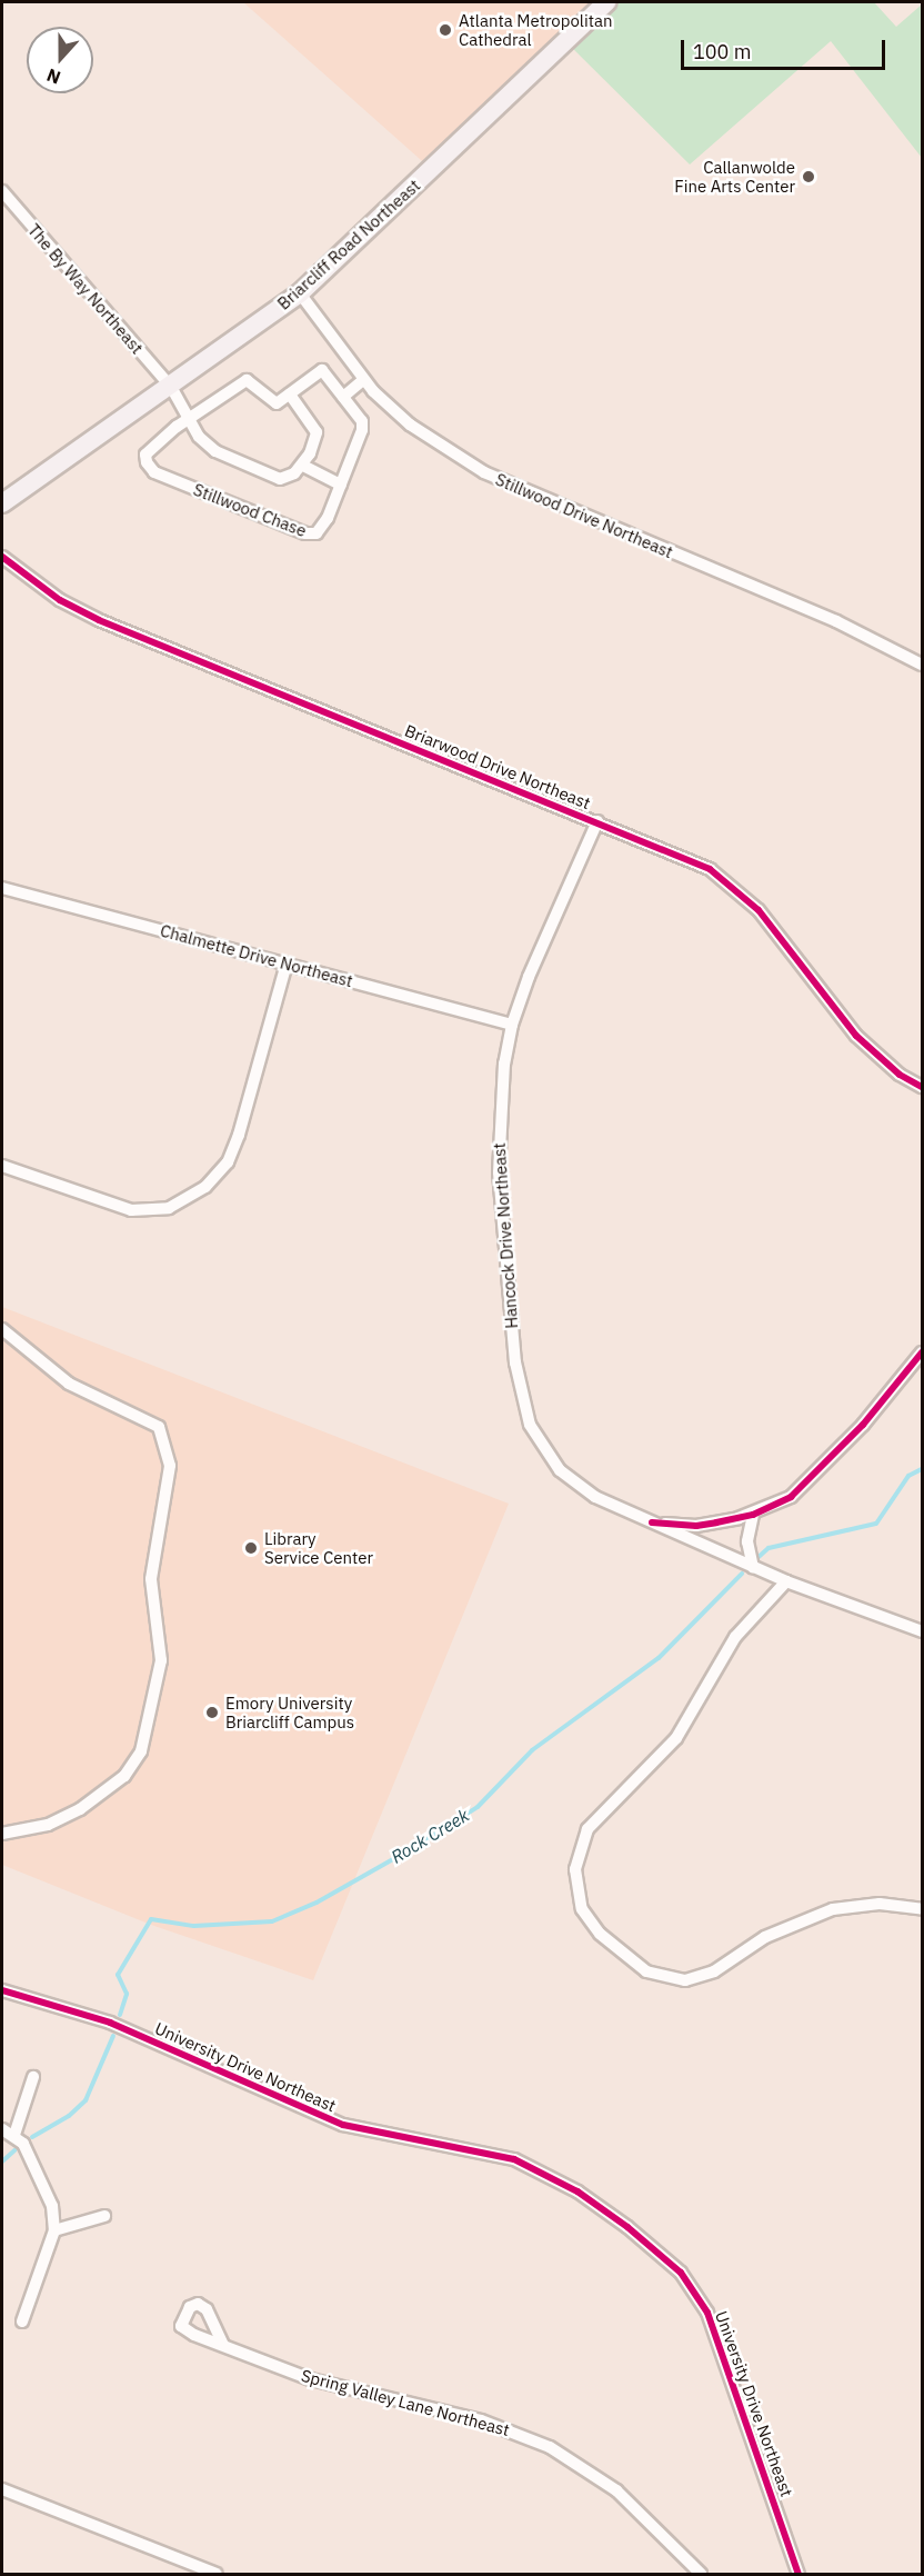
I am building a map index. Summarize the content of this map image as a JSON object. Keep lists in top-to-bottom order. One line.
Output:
{"streets":{"main road":["Briarcliff Road Northeast"],"street":["The By Way Northeast","Stillwood Chase","Stillwood Drive Northeast","Briarwood Drive Northeast","Chalmette Drive Northeast","Hancock Drive Northeast","University Drive Northeast","Spring Valley Lane Northeast"]},"crossings":[["Briarcliff Road Northeast","The By Way Northeast"],["Briarcliff Road Northeast","Stillwood Drive Northeast"],["Briarwood Drive Northeast","Hancock Drive Northeast"],["Chalmette Drive Northeast","Hancock Drive Northeast"]],"water":["Rock Creek"],"places":["Atlanta Metropolitan Cathedral","Callanwolde Fine Arts Center","Library Service Center","Emory University Briarcliff Campus"],"scale_bar":"100 m","north":"bottom"}
